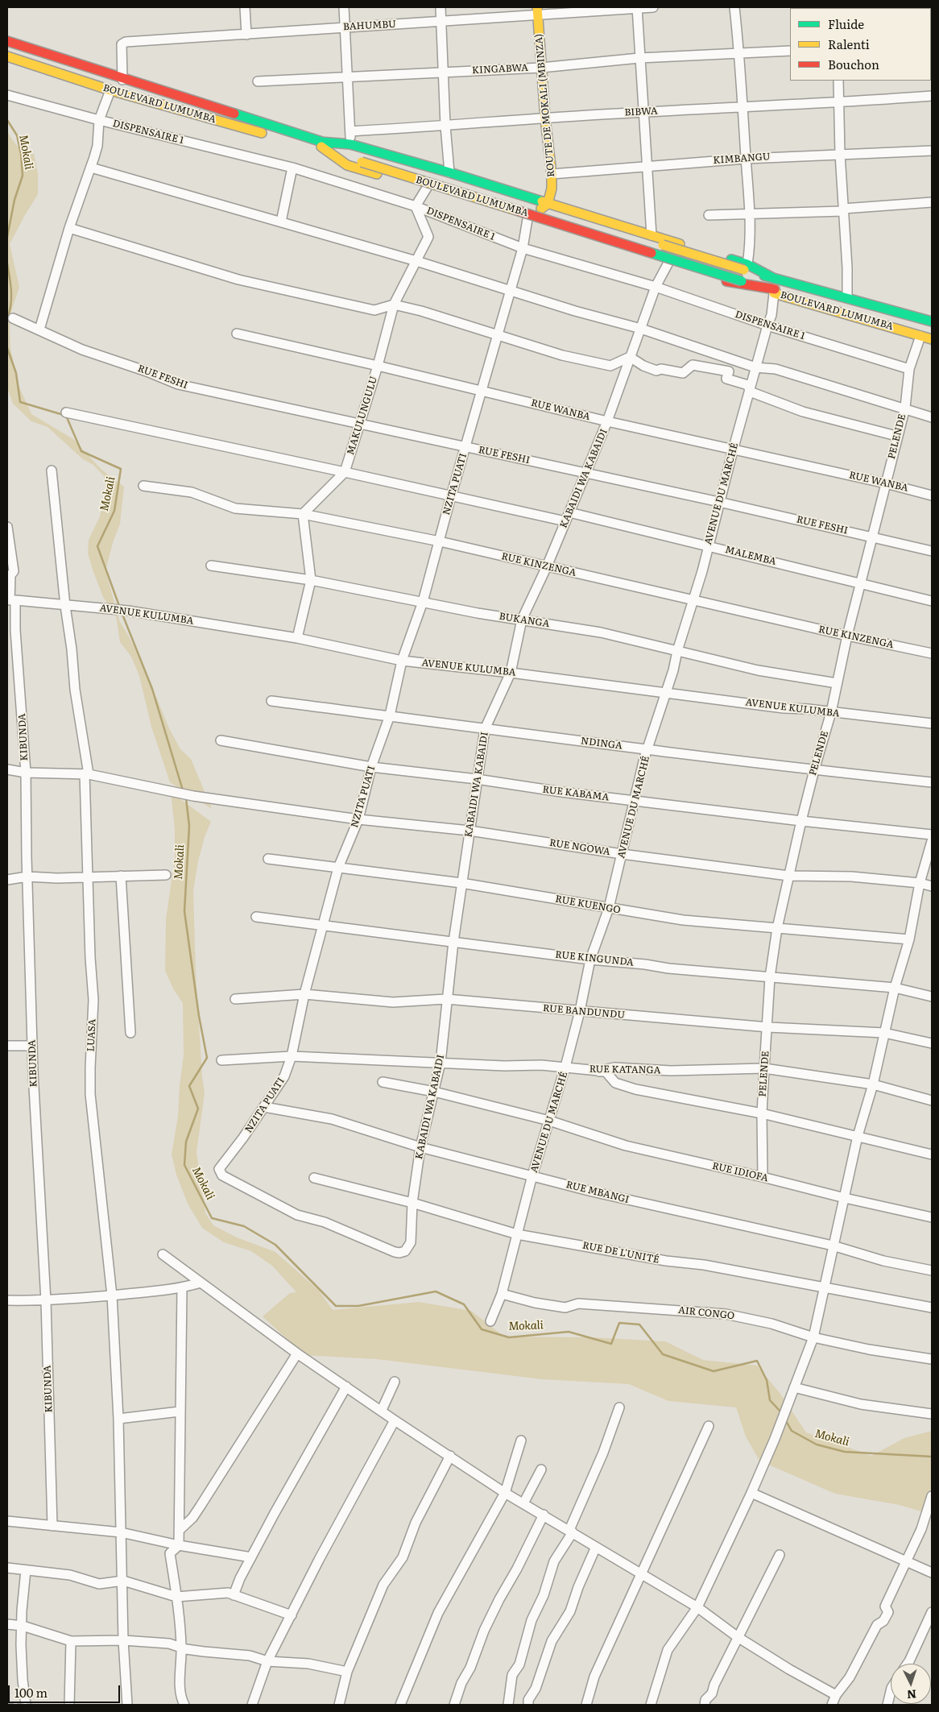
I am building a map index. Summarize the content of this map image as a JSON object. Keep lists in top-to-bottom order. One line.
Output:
{"streets":{"main road":["BOULEVARD LUMUMBA","ROUTE DE MOKALI (MBINZA)"],"street":["BAHUMBU","KINGABWA","BIBWA","DISPENSAIRE 1","KIMBANGU","RUE FESHI","RUE WANBA","MAKULUNGULU","PELENDE","KABAIDI WA KABAIDI","NZITA PUATI","AVENUE DU MARCHÉ","MALEMBA","RUE KINZENGA","AVENUE KULUMBA","BUKANGA","KIBUNDA","NDINGA","RUE KABAMA","RUE NGOWA","RUE KUENGO","RUE KINGUNDA","RUE BANDUNDU","LUASA","RUE KATANGA","RUE IDIOFA","RUE MBANGI","RUE DE L'UNITÉ","AIR CONGO"]},"crossings":[["BAHUMBU","BOULEVARD LUMUMBA"],["BAHUMBU","ROUTE DE MOKALI (MBINZA)"],["KINGABWA","ROUTE DE MOKALI (MBINZA)"],["BOULEVARD LUMUMBA","PELENDE"],["BOULEVARD LUMUMBA","AVENUE DU MARCHÉ"],["ROUTE DE MOKALI (MBINZA)","BIBWA"],["ROUTE DE MOKALI (MBINZA)","KIMBANGU"],["DISPENSAIRE 1","MAKULUNGULU"],["DISPENSAIRE 1","PELENDE"],["DISPENSAIRE 1","KABAIDI WA KABAIDI"],["DISPENSAIRE 1","NZITA PUATI"],["DISPENSAIRE 1","AVENUE DU MARCHÉ"],["RUE FESHI","MAKULUNGULU"],["RUE FESHI","PELENDE"],["RUE FESHI","KABAIDI WA KABAIDI"],["RUE FESHI","NZITA PUATI"],["RUE FESHI","AVENUE DU MARCHÉ"],["RUE WANBA","MAKULUNGULU"],["RUE WANBA","PELENDE"],["RUE WANBA","KABAIDI WA KABAIDI"],["RUE WANBA","NZITA PUATI"],["RUE WANBA","AVENUE DU MARCHÉ"],["MAKULUNGULU","RUE KINZENGA"],["PELENDE","MALEMBA"],["PELENDE","RUE KINZENGA"],["PELENDE","AVENUE KULUMBA"],["PELENDE","BUKANGA"],["PELENDE","NDINGA"],["PELENDE","RUE KABAMA"],["PELENDE","RUE NGOWA"],["PELENDE","RUE KUENGO"],["PELENDE","RUE KINGUNDA"],["PELENDE","RUE BANDUNDU"],["PELENDE","RUE KATANGA"],["PELENDE","RUE IDIOFA"],["KABAIDI WA KABAIDI","NZITA PUATI"],["KABAIDI WA KABAIDI","MALEMBA"],["KABAIDI WA KABAIDI","RUE KINZENGA"],["KABAIDI WA KABAIDI","AVENUE KULUMBA"],["KABAIDI WA KABAIDI","BUKANGA"],["KABAIDI WA KABAIDI","NDINGA"],["KABAIDI WA KABAIDI","RUE KABAMA"],["KABAIDI WA KABAIDI","RUE NGOWA"],["KABAIDI WA KABAIDI","RUE KUENGO"],["KABAIDI WA KABAIDI","RUE KINGUNDA"],["KABAIDI WA KABAIDI","RUE BANDUNDU"],["KABAIDI WA KABAIDI","RUE KATANGA"],["KABAIDI WA KABAIDI","RUE IDIOFA"],["KABAIDI WA KABAIDI","RUE MBANGI"],["KABAIDI WA KABAIDI","RUE DE L'UNITÉ"],["NZITA PUATI","RUE KINZENGA"],["NZITA PUATI","AVENUE KULUMBA"],["NZITA PUATI","BUKANGA"],["NZITA PUATI","NDINGA"],["NZITA PUATI","RUE KABAMA"],["NZITA PUATI","RUE NGOWA"],["NZITA PUATI","RUE KUENGO"],["NZITA PUATI","RUE KINGUNDA"],["NZITA PUATI","RUE BANDUNDU"],["NZITA PUATI","RUE KATANGA"],["NZITA PUATI","RUE MBANGI"],["AVENUE DU MARCHÉ","MALEMBA"],["AVENUE DU MARCHÉ","RUE KINZENGA"],["AVENUE DU MARCHÉ","AVENUE KULUMBA"],["AVENUE DU MARCHÉ","BUKANGA"],["AVENUE DU MARCHÉ","NDINGA"],["AVENUE DU MARCHÉ","RUE KABAMA"],["AVENUE DU MARCHÉ","RUE NGOWA"],["AVENUE DU MARCHÉ","RUE KUENGO"],["AVENUE DU MARCHÉ","RUE KINGUNDA"],["AVENUE DU MARCHÉ","RUE BANDUNDU"],["AVENUE DU MARCHÉ","RUE KATANGA"],["AVENUE DU MARCHÉ","RUE IDIOFA"],["AVENUE DU MARCHÉ","RUE MBANGI"],["AVENUE DU MARCHÉ","RUE DE L'UNITÉ"],["AVENUE DU MARCHÉ","AIR CONGO"],["AVENUE KULUMBA","KIBUNDA"],["AVENUE KULUMBA","LUASA"],["KIBUNDA","RUE NGOWA"],["RUE NGOWA","LUASA"]],"water":["Mokali"],"legend":["Fluide","Ralenti","Bouchon"],"scale_bar":"100 m","north":"bottom"}
